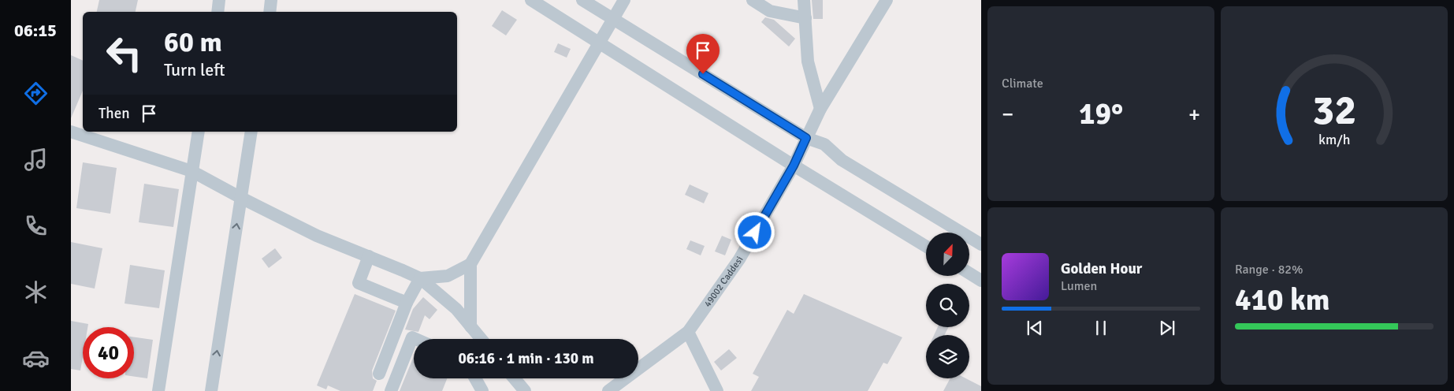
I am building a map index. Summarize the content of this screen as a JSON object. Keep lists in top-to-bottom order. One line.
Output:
{"streets":{"street":["49002 Caddesi"]},"north":"top right","page":{"tabs":"06:15","tile":["Climate",["Range · 82%","410 km"]],"turn":["60 m","Turn left"],"then":"Then","heat":["−","19°","+"],"song":["Golden Hour","Lumen"],"limit":"40","trip":"06:16 · 1 min · 130 m","gauge":["32","km/h"]}}
